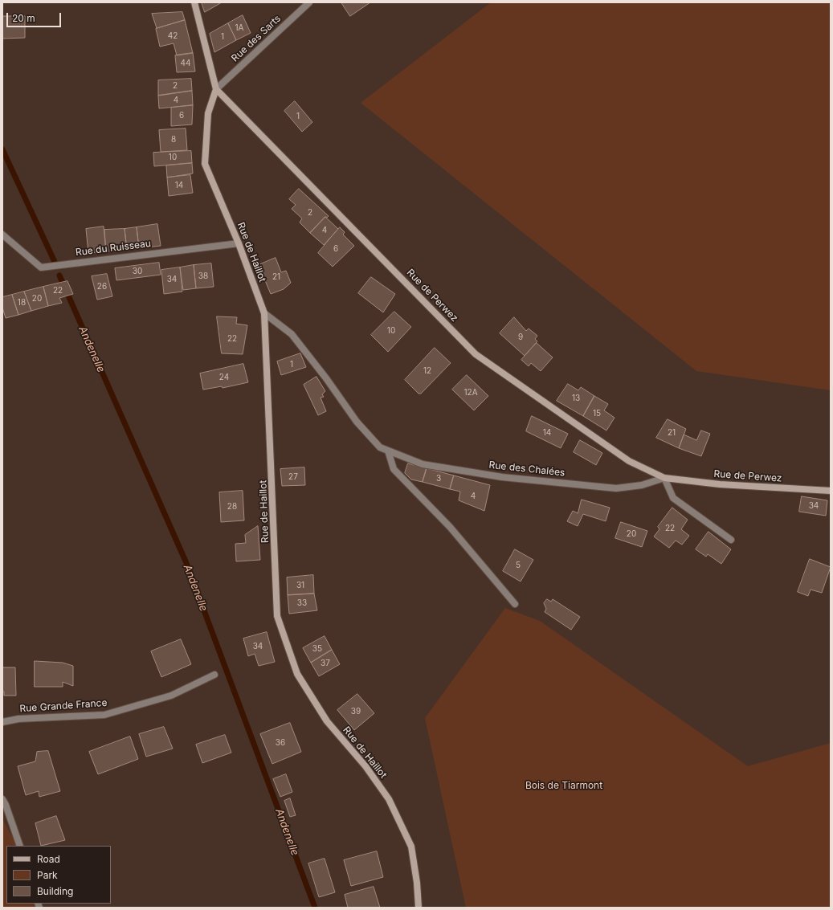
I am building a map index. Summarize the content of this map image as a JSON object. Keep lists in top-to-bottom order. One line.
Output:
{"streets":{"street":["Rue des Sarts","Rue du Ruisseau","Rue de Haillot","Rue de Perwez","Rue des Chalées","Rue Grande France"]},"crossings":[["Rue des Sarts","Rue de Haillot"],["Rue des Sarts","Rue de Perwez"],["Rue du Ruisseau","Rue de Haillot"],["Rue de Haillot","Rue de Perwez"],["Rue de Haillot","Rue des Chalées"],["Rue de Perwez","Rue des Chalées"]],"water":["Andenelle"],"parks":["Bois de Tiarmont"],"house_numbers":["1A","42","1","44","2","4","6","1","8","10","14","2","4","6","30","38","21","34","26","22","20","18","10","9","22","1","12","24","12A","13","15","14","21","27","3","4","34","28","22","20","5","31","33","34","35","37","39","36"],"legend":["Road","Park","Building"],"scale_bar":"20 m"}
